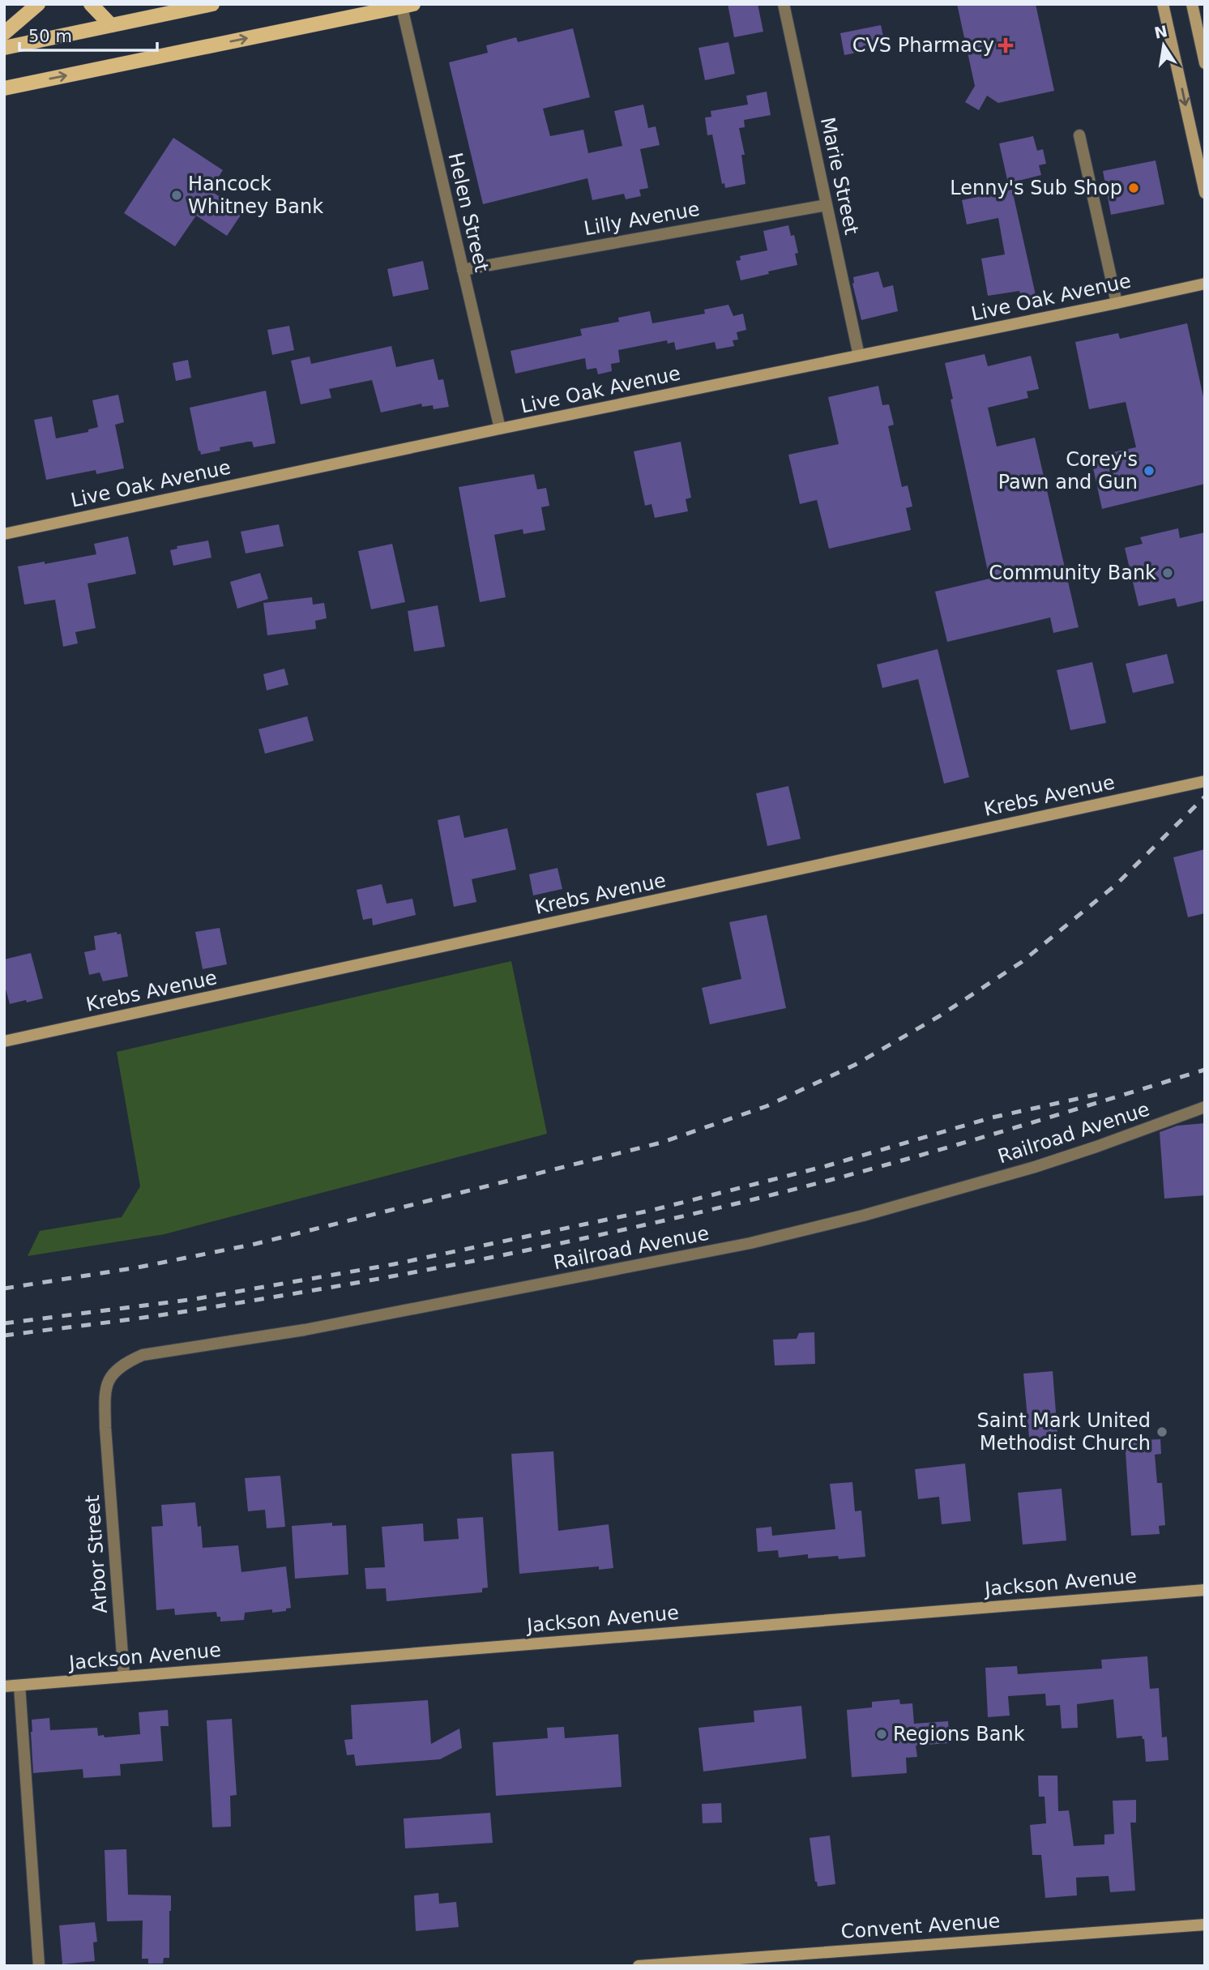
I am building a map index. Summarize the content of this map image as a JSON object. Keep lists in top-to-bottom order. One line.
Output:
{"streets":{"street":["Marie Street","Helen Street","Lilly Avenue","Live Oak Avenue","Krebs Avenue","Railroad Avenue","Arbor Street","Jackson Avenue","Convent Avenue"]},"crossings":[["Marie Street","Lilly Avenue"],["Marie Street","Live Oak Avenue"],["Helen Street","Lilly Avenue"],["Helen Street","Live Oak Avenue"],["Railroad Avenue","Arbor Street"],["Arbor Street","Jackson Avenue"]],"places":{"health":["CVS Pharmacy"],"other":["Lenny's Sub Shop","Hancock Whitney Bank","Corey's Pawn and Gun","Community Bank","Saint Mark United Methodist Church","Regions Bank"]},"scale_bar":"50 m","north":"top"}
